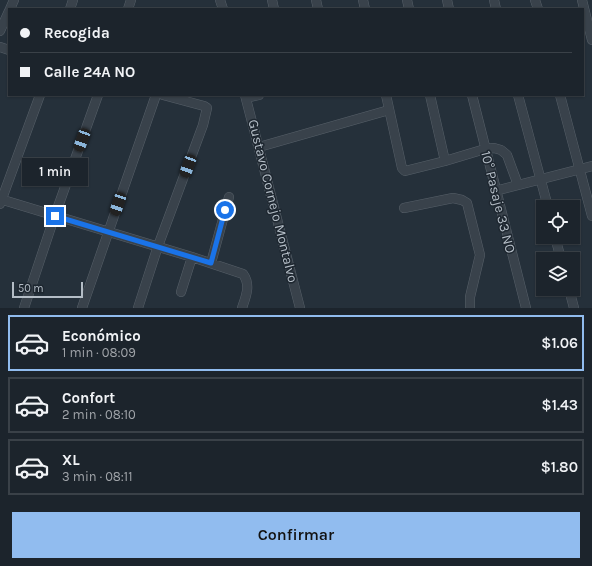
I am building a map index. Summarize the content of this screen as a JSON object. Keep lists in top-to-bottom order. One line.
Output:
{"streets":{"street":["Gustavo Cornejo Montalvo","10° Pasaje 33 NO"]},"scale_bar":"50 m","page":{"banner":["Recogida","Calle 24A NO"],"bubble":"1 min","scale":"50 m","list":[{"name":"Económico","note":"1 min · 08:09","value":"$1.06"},{"name":"Confort","note":"2 min · 08:10","value":"$1.43"},{"name":"XL","note":"3 min · 08:11","value":"$1.80"}],"buttons":"Confirmar"}}
